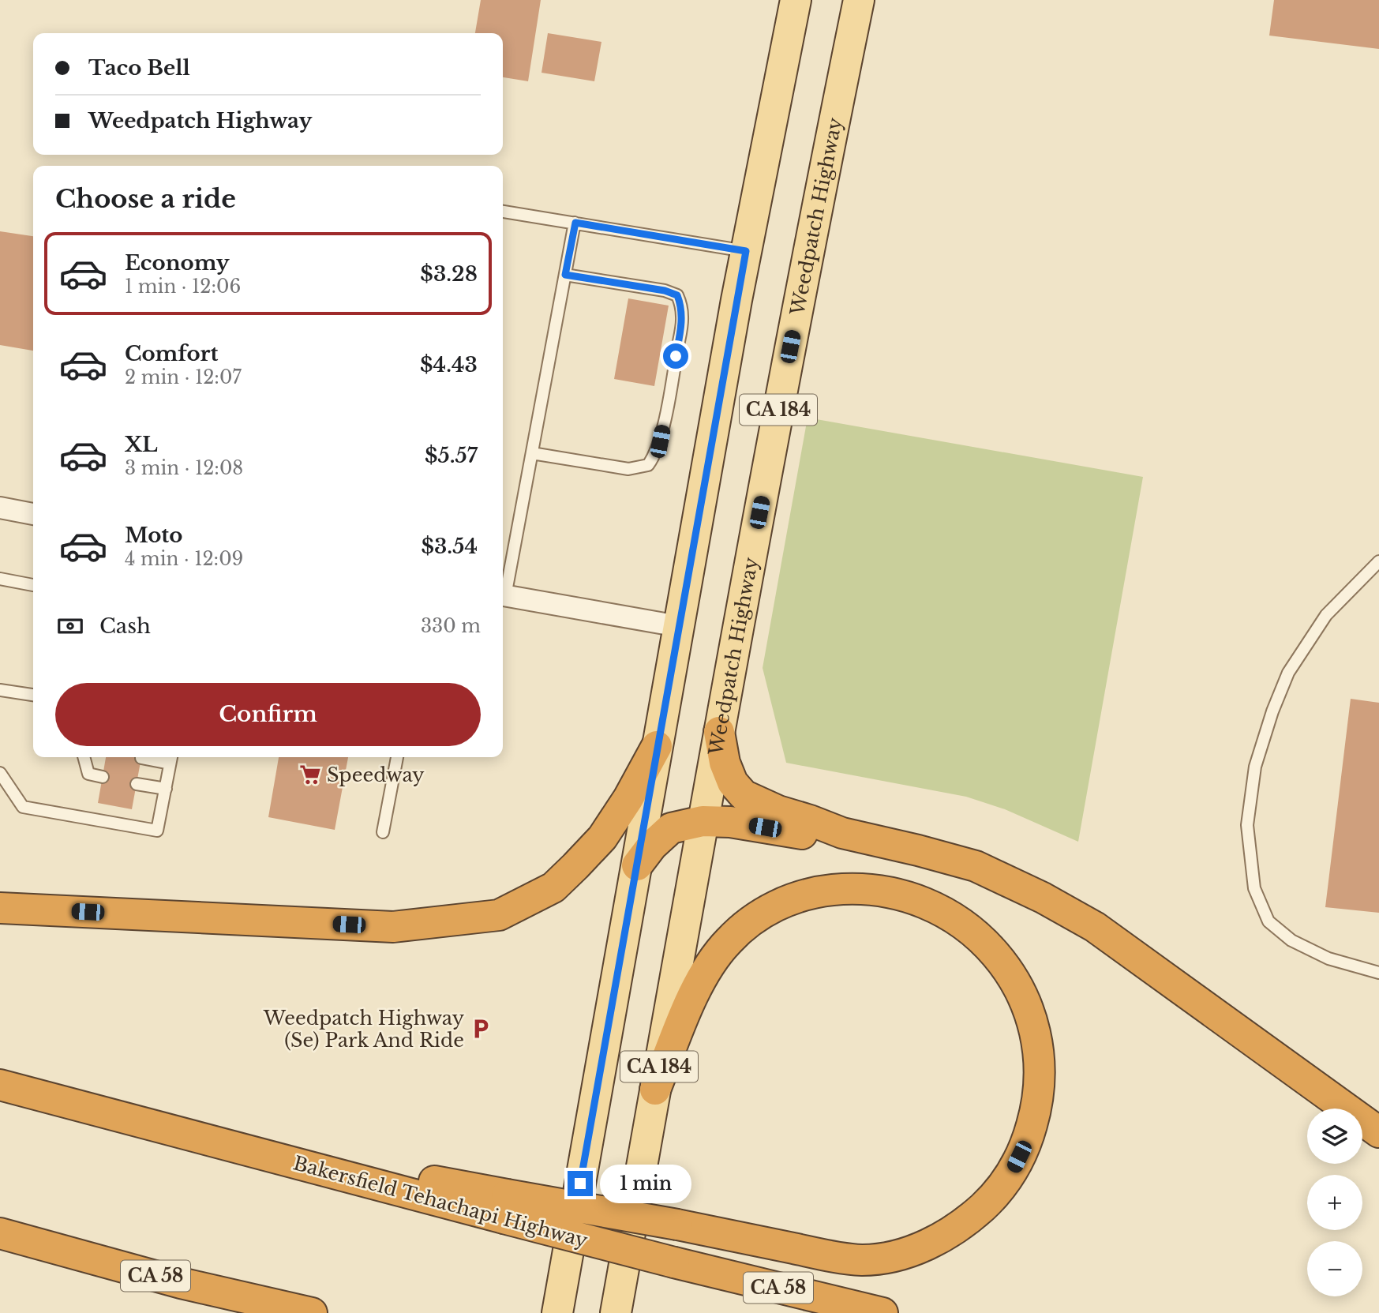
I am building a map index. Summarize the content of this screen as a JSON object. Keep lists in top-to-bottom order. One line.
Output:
{"streets":{"highway":["Bakersfield Tehachapi Highway","CA 58"],"main road":["Weedpatch Highway","CA 184"]},"places":{"supermarket":["Speedway"],"parking":["Weedpatch Highway (Se) Park And Ride"]},"page":{"banner":["Taco Bell","Weedpatch Highway"],"heading":"Choose a ride","list":[{"name":"Economy","note":"1 min · 12:06","value":"$3.28"},{"name":"Comfort","note":"2 min · 12:07","value":"$4.43"},{"name":"XL","note":"3 min · 12:08","value":"$5.57"},{"name":"Moto","note":"4 min · 12:09","value":"$3.54"}],"pay":["Cash","330 m"],"buttons":"Confirm","map_buttons":["+","−"],"bubble":"1 min"}}
